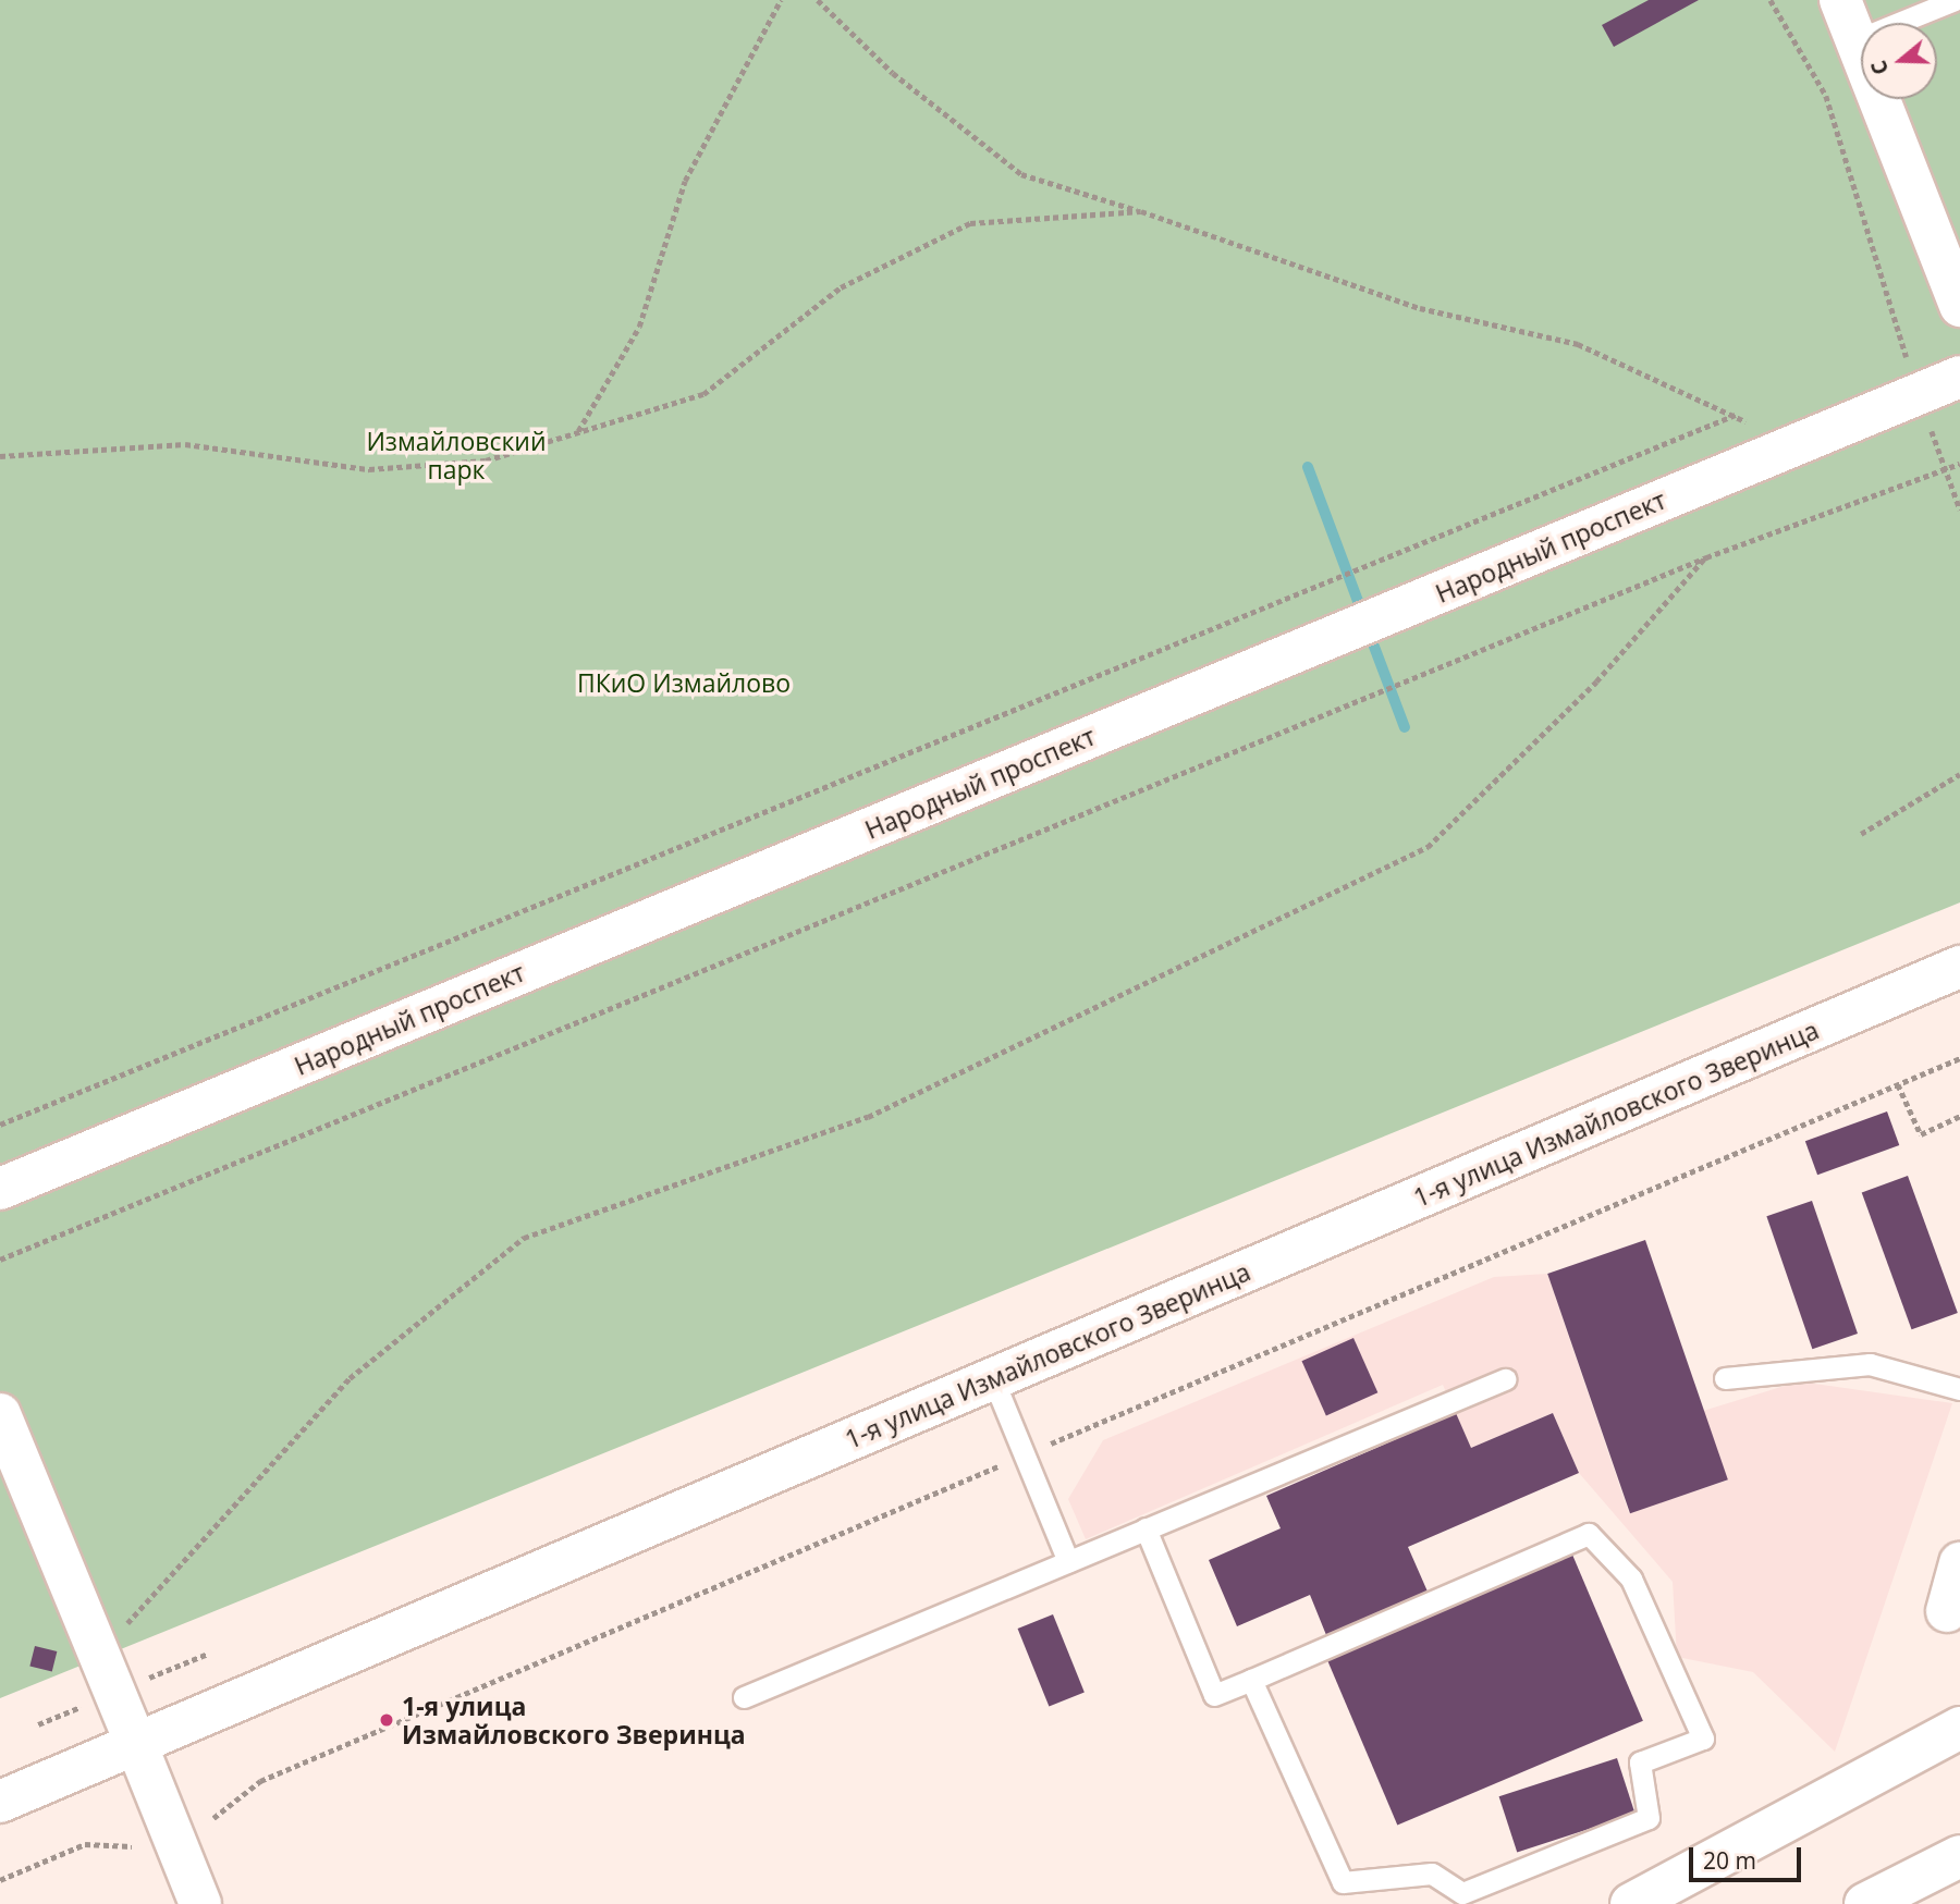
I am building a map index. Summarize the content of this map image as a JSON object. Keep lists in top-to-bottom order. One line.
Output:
{"streets":{"street":["Народный проспект","1-я улица Измайловского Зверинца"]},"parks":["Измайловский парк","ПКиО Измайлово"],"places":["1-я улица Измайловского Зверинца"],"scale_bar":"20 m","north":"left"}
